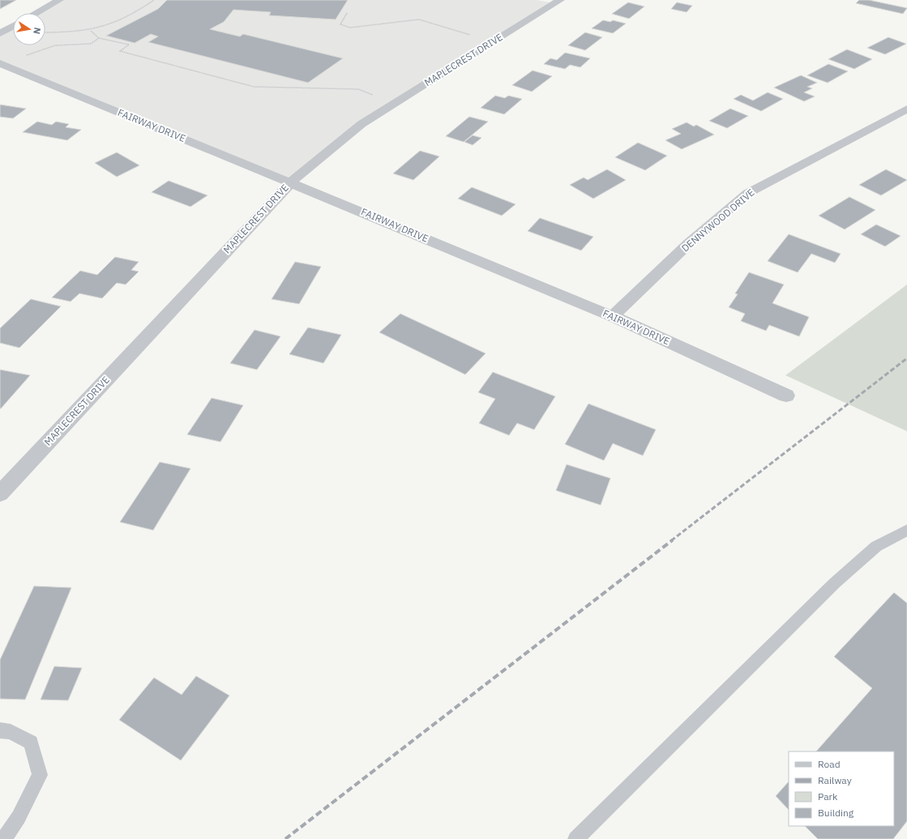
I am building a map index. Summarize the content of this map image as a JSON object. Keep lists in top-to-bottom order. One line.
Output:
{"streets":{"street":["MAPLECREST DRIVE","FAIRWAY DRIVE","DENNYWOOD DRIVE"]},"crossings":[["MAPLECREST DRIVE","FAIRWAY DRIVE"],["FAIRWAY DRIVE","DENNYWOOD DRIVE"]],"legend":["Road","Railway","Park","Building"],"north":"right"}
